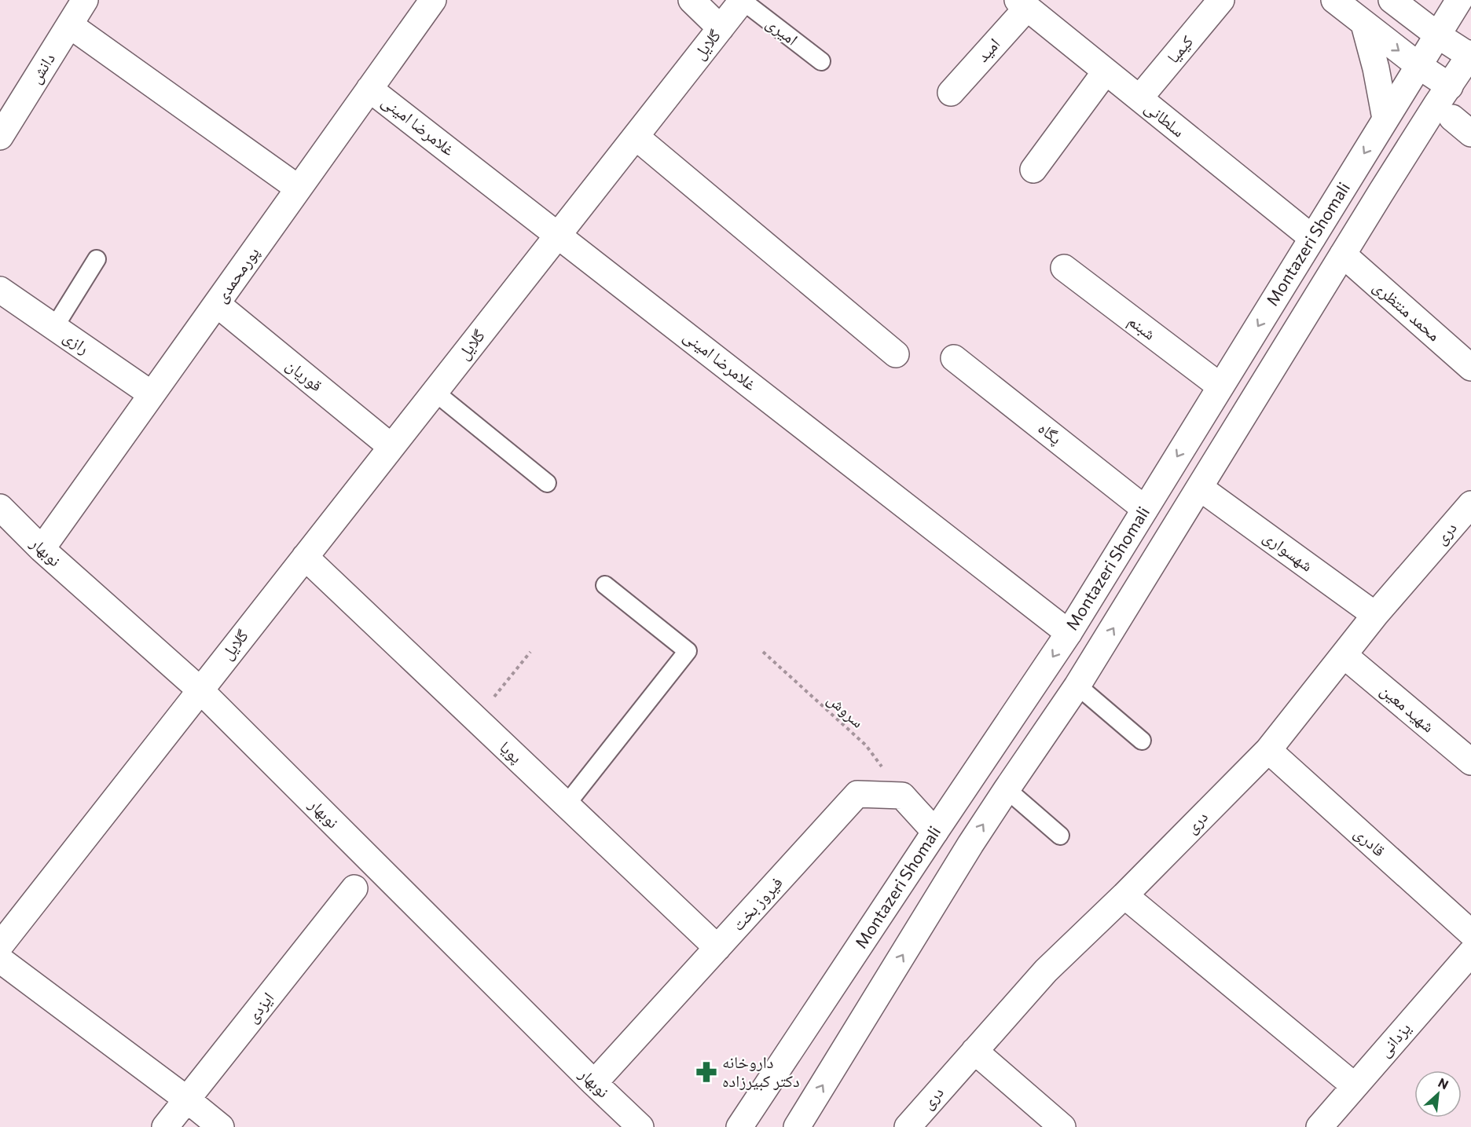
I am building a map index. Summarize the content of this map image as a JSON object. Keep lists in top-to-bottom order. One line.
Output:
{"streets":{"street":["گلایل","کیمیا","امید","دانش","سلطانی","غلامرضا امینی","Montazeri Shomali","پورمحمدی","محمد منتظری","شبنم","رازی","قوریان","پگاه","دری","شهسواری","نوبهار","شهید معین","پویا","قادری","فیروز بخت","ایزدی","یزدانی"],"lane":["امیری"],"path":["سروش"]},"crossings":[["امیری","گلایل"],["گلایل","غلامرضا امینی"],["گلایل","قوریان"],["گلایل","نوبهار"],["گلایل","پویا"],["کیمیا","سلطانی"],["امید","سلطانی"],["سلطانی","Montazeri Shomali"],["غلامرضا امینی","Montazeri Shomali"],["غلامرضا امینی","پورمحمدی"],["Montazeri Shomali","محمد منتظری"],["Montazeri Shomali","شبنم"],["Montazeri Shomali","پگاه"],["Montazeri Shomali","شهسواری"],["پورمحمدی","رازی"],["پورمحمدی","قوریان"],["پورمحمدی","نوبهار"],["دری","شهسواری"],["دری","شهید معین"],["دری","قادری"],["نوبهار","فیروز بخت"],["سروش","فیروز بخت"],["پویا","فیروز بخت"]],"places":{"pharmacy":["داروخانه دکتر کبیرزاده"]},"north":"top right"}
